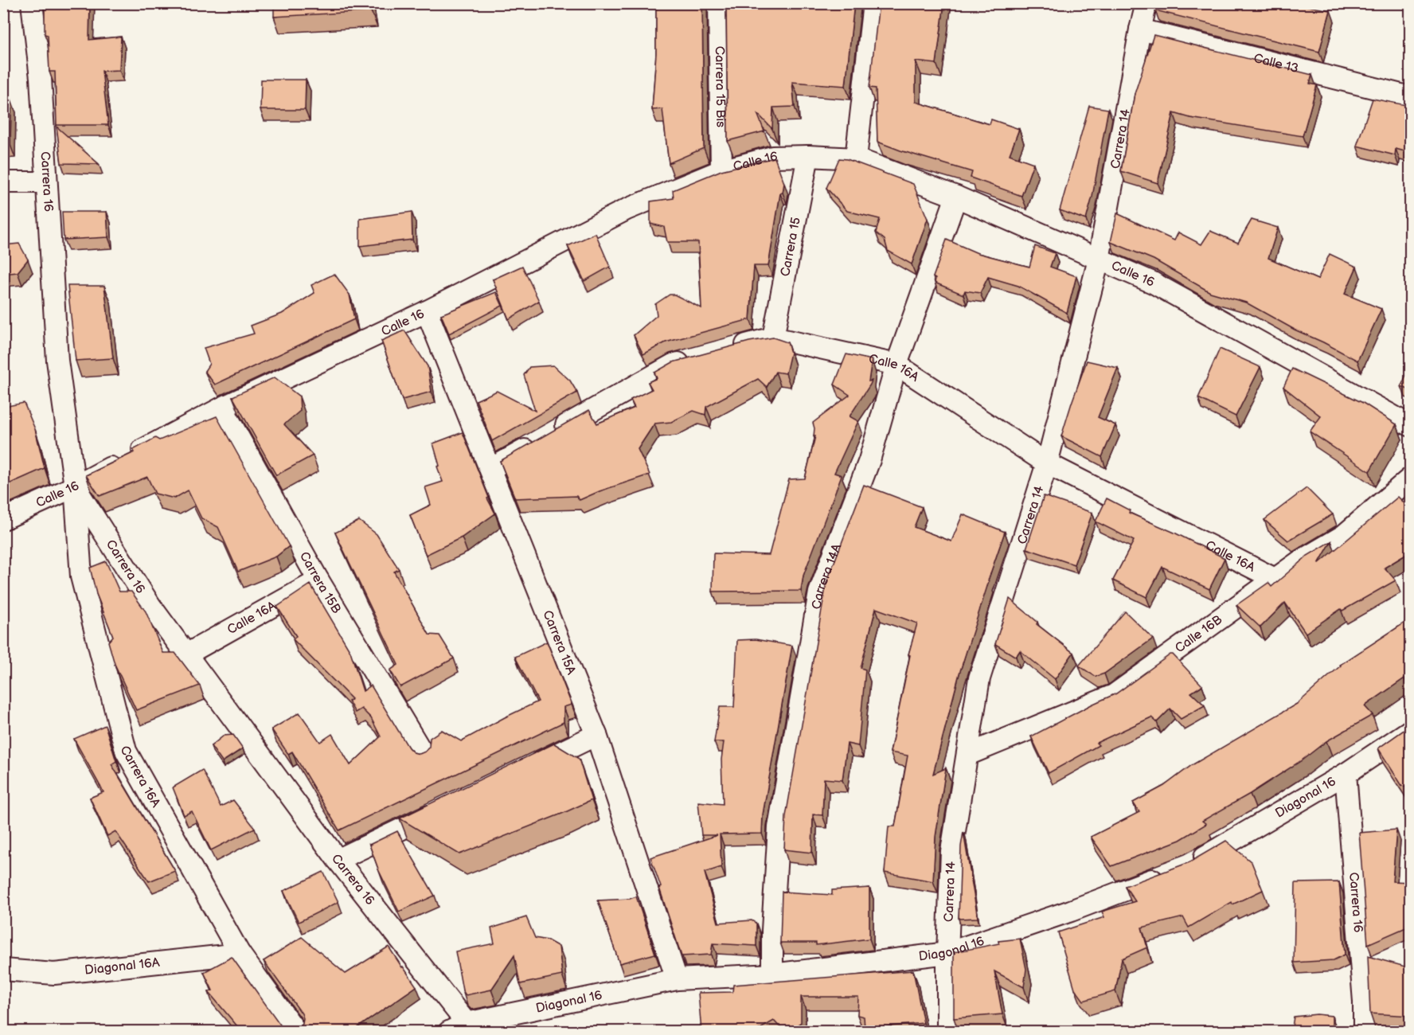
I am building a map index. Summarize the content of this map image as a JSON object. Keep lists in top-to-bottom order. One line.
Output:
{"streets":{"street":["Calle 13","Carrera 15 Bis","Carrera 14","Calle 16","Carrera 16","Carrera 15","Calle 16A","Carrera 14A","Carrera 15B","Calle 16B","Carrera 15A","Carrera 16A","Diagonal 16","Diagonal 16A"]},"crossings":[["Calle 13","Carrera 14"],["Carrera 15 Bis","Calle 16"],["Carrera 14","Calle 16"],["Carrera 14","Calle 16A"],["Carrera 14","Calle 16B"],["Carrera 14","Diagonal 16"],["Calle 16","Carrera 16"],["Calle 16","Carrera 15"],["Calle 16","Carrera 14A"],["Calle 16","Carrera 15B"],["Calle 16","Carrera 15A"],["Calle 16","Carrera 16A"],["Carrera 16","Calle 16A"],["Carrera 16","Carrera 16A"],["Carrera 16","Diagonal 16"],["Carrera 15","Calle 16A"],["Calle 16A","Carrera 14A"],["Calle 16A","Carrera 15B"],["Calle 16A","Calle 16B"],["Carrera 14A","Diagonal 16"],["Carrera 15A","Diagonal 16"],["Carrera 16A","Diagonal 16A"]]}
